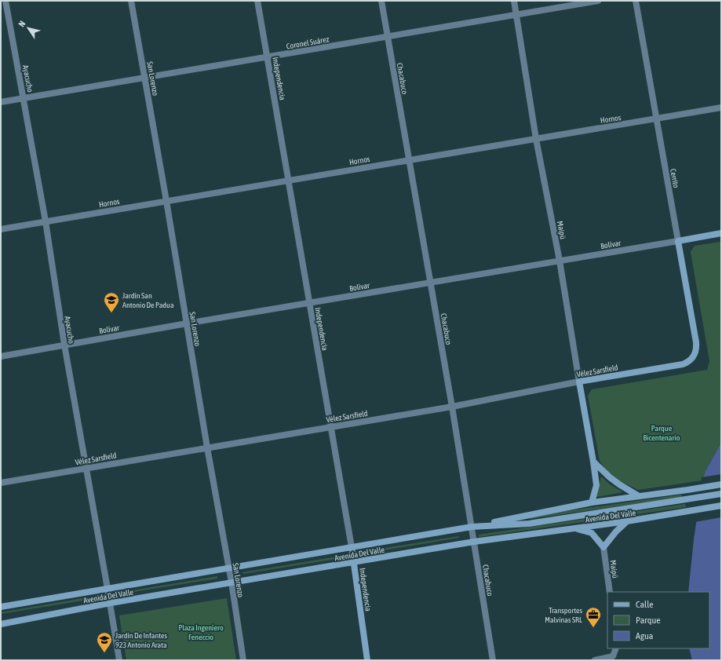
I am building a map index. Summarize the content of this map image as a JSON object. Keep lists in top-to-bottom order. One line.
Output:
{"streets":{"main road":["Independencia","Cerrito","Maipú","Bolívar","Vélez Sarsfield","Avenida Del Valle"],"street":["Coronel Suárez","Ayacucho","San Lorenzo","Chacabuco","Hornos"]},"crossings":[["Coronel Suárez","Ayacucho"],["Coronel Suárez","San Lorenzo"],["Coronel Suárez","Independencia"],["Coronel Suárez","Chacabuco"],["Coronel Suárez","Maipú"],["Ayacucho","Hornos"],["Ayacucho","Bolívar"],["Ayacucho","Vélez Sarsfield"],["Ayacucho","Avenida Del Valle"],["San Lorenzo","Hornos"],["San Lorenzo","Bolívar"],["San Lorenzo","Vélez Sarsfield"],["San Lorenzo","Avenida Del Valle"],["Independencia","Hornos"],["Independencia","Bolívar"],["Independencia","Vélez Sarsfield"],["Independencia","Avenida Del Valle"],["Chacabuco","Hornos"],["Chacabuco","Bolívar"],["Chacabuco","Vélez Sarsfield"],["Chacabuco","Avenida Del Valle"],["Hornos","Cerrito"],["Hornos","Maipú"],["Cerrito","Bolívar"],["Cerrito","Vélez Sarsfield"],["Maipú","Bolívar"],["Maipú","Vélez Sarsfield"],["Maipú","Avenida Del Valle"]],"parks":["Parque Bicentenario","Plaza Ingeniero Feneccio"],"places":{"school or university":["Jardín San Antonio De Padua","Jardín De Infantes 923 Antonio Arata"],"office":["Transportes Malvinas SRL"]},"legend":["Calle","Parque","Agua"],"north":"top left"}
